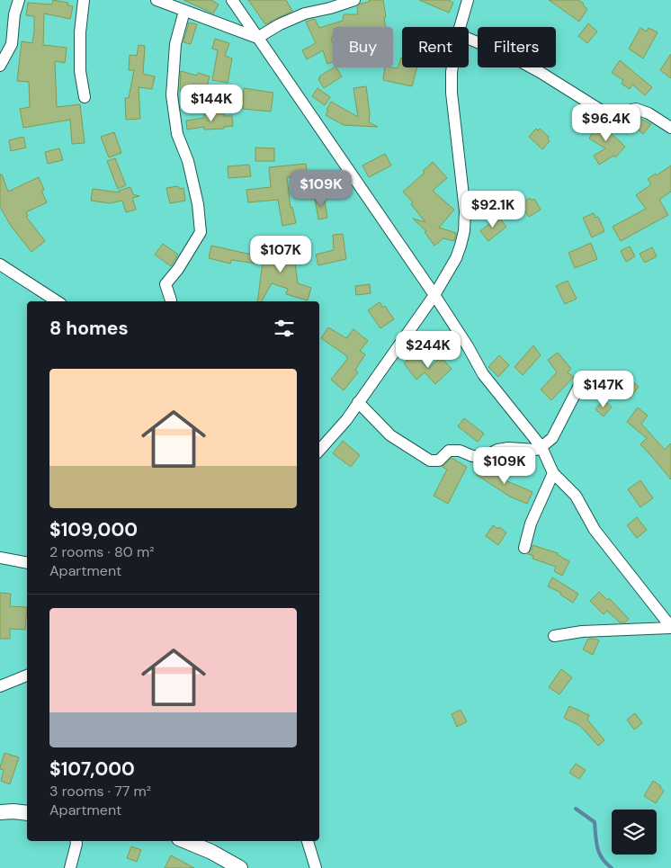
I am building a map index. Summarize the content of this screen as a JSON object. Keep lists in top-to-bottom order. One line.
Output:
{"page":{"chip":["Buy","Rent","Filters"],"price":["$144K","$96.4K","$109K","$92.1K","$107K","$244K","$147K","$109K"],"heading":"8 homes","list":[{"name":"$109,000","note":"2 rooms · 80 m² · Apartment"},{"name":"$107,000","note":"3 rooms · 77 m² · Apartment"}]}}
